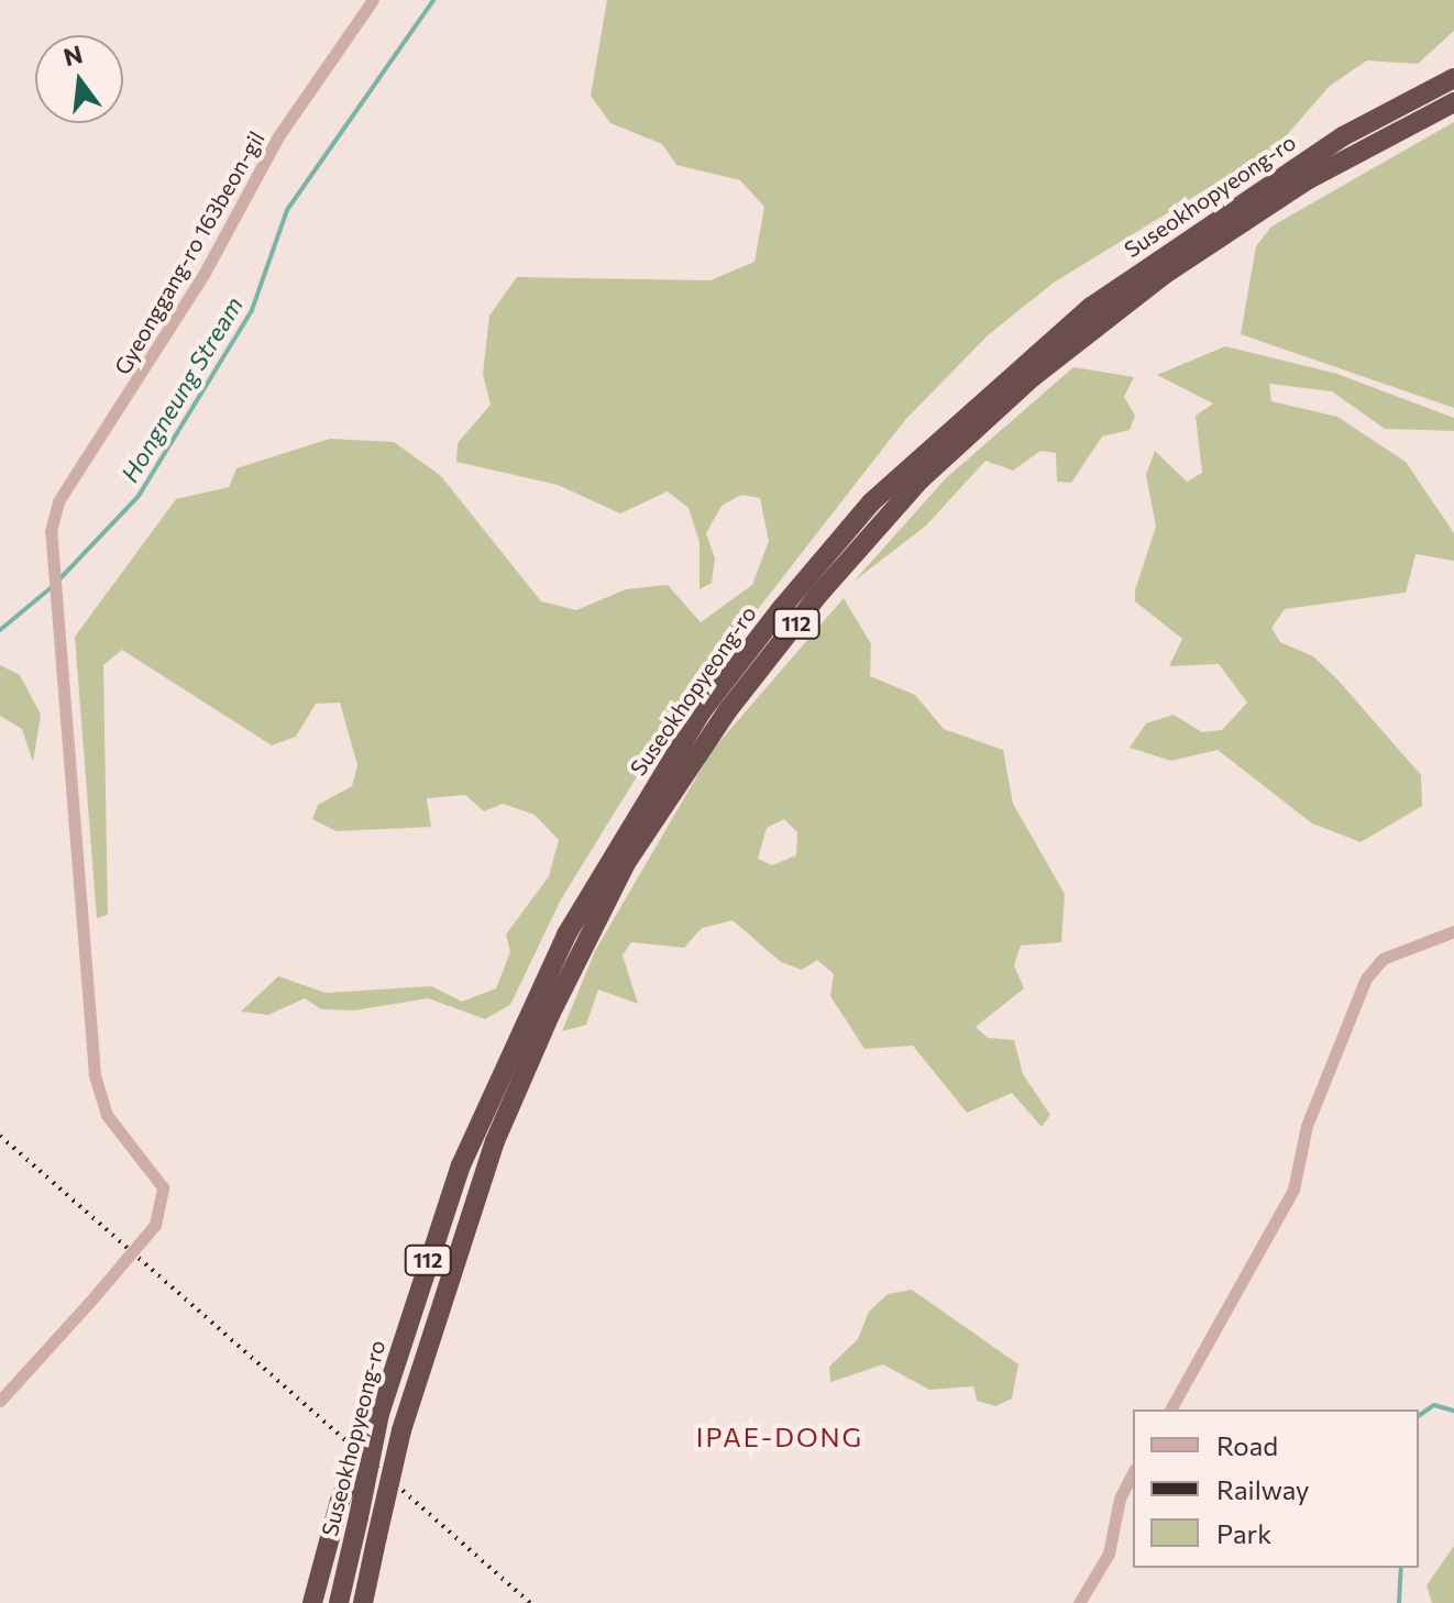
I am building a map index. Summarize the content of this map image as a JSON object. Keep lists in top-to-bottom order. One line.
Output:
{"streets":{"highway":["Suseokhopyeong-ro","112"],"street":["Gyeonggang-ro 163beon-gil"]},"districts":["IPAE-DONG"],"water":["Hongneung Stream"],"legend":["Road","Railway","Park"],"north":"top"}
